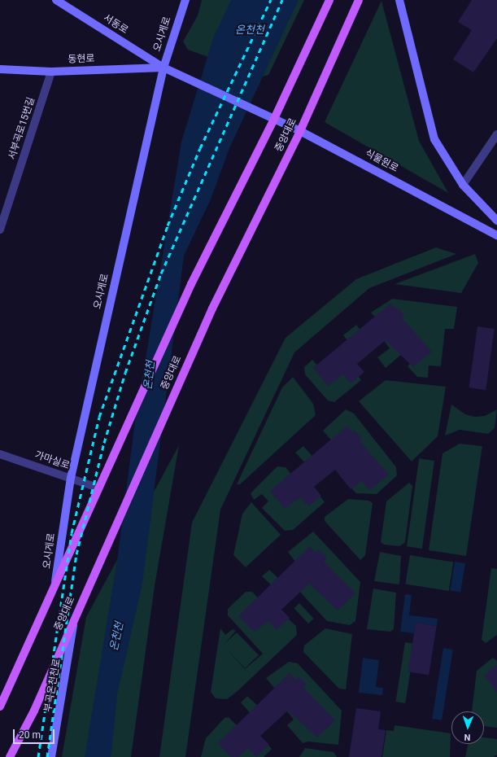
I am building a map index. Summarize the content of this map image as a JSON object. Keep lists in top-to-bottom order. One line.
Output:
{"streets":{"main road":["서동로","오시게로","동현로","중앙대로","식물원로","부곡온천천로"],"street":["서부곡로15번길","가마실로"]},"crossings":[["서동로","오시게로"],["서동로","동현로"],["서동로","식물원로"],["오시게로","동현로"],["오시게로","중앙대로"],["오시게로","가마실로"],["동현로","서부곡로15번길"],["중앙대로","식물원로"],["중앙대로","가마실로"],["중앙대로","부곡온천천로"]],"water":["온천천"],"scale_bar":"20 m","north":"bottom"}
